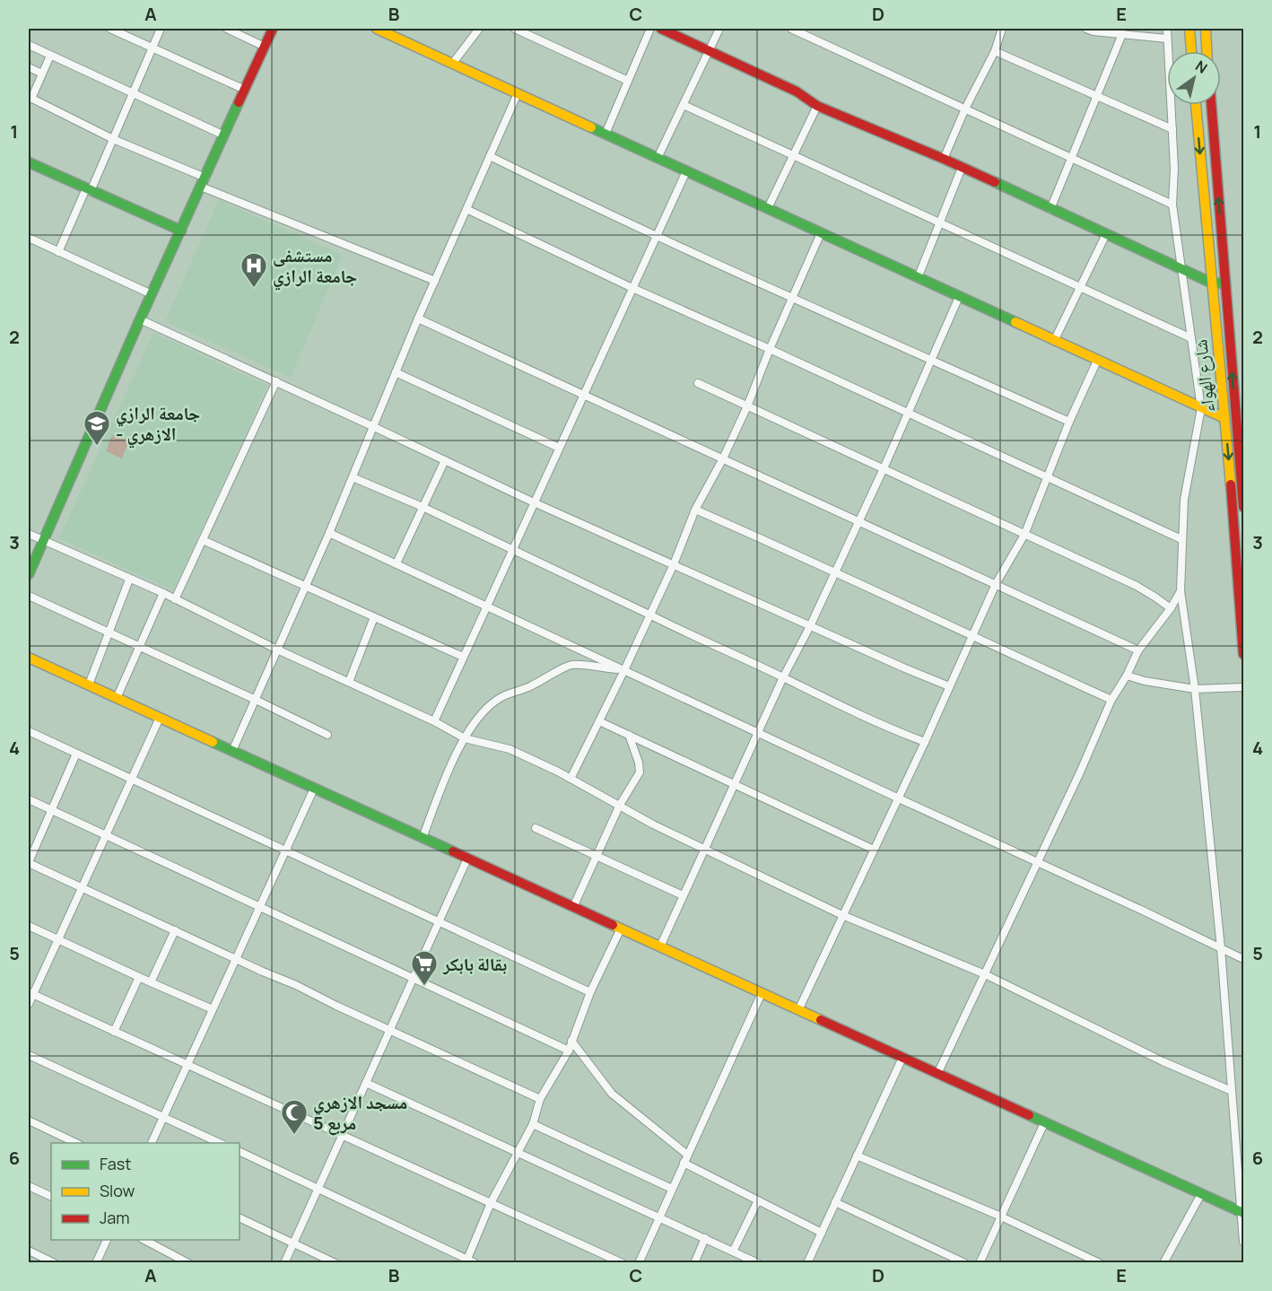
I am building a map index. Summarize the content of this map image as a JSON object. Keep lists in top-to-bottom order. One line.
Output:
{"streets":{"street":["شارع الهواء"]},"places":{"hospital":["مستشفى جامعة الرازي"],"school or university":["جامعة الرازي - الازهري"],"supermarket":["بقالة بابكر"],"mosque":["مسجد الازهري مربع 5"]},"legend":["Fast","Slow","Jam"],"north":"top right","grid":{"columns":["A","B","C","D","E"],"rows":["1","2","3","4","5","6"]}}
